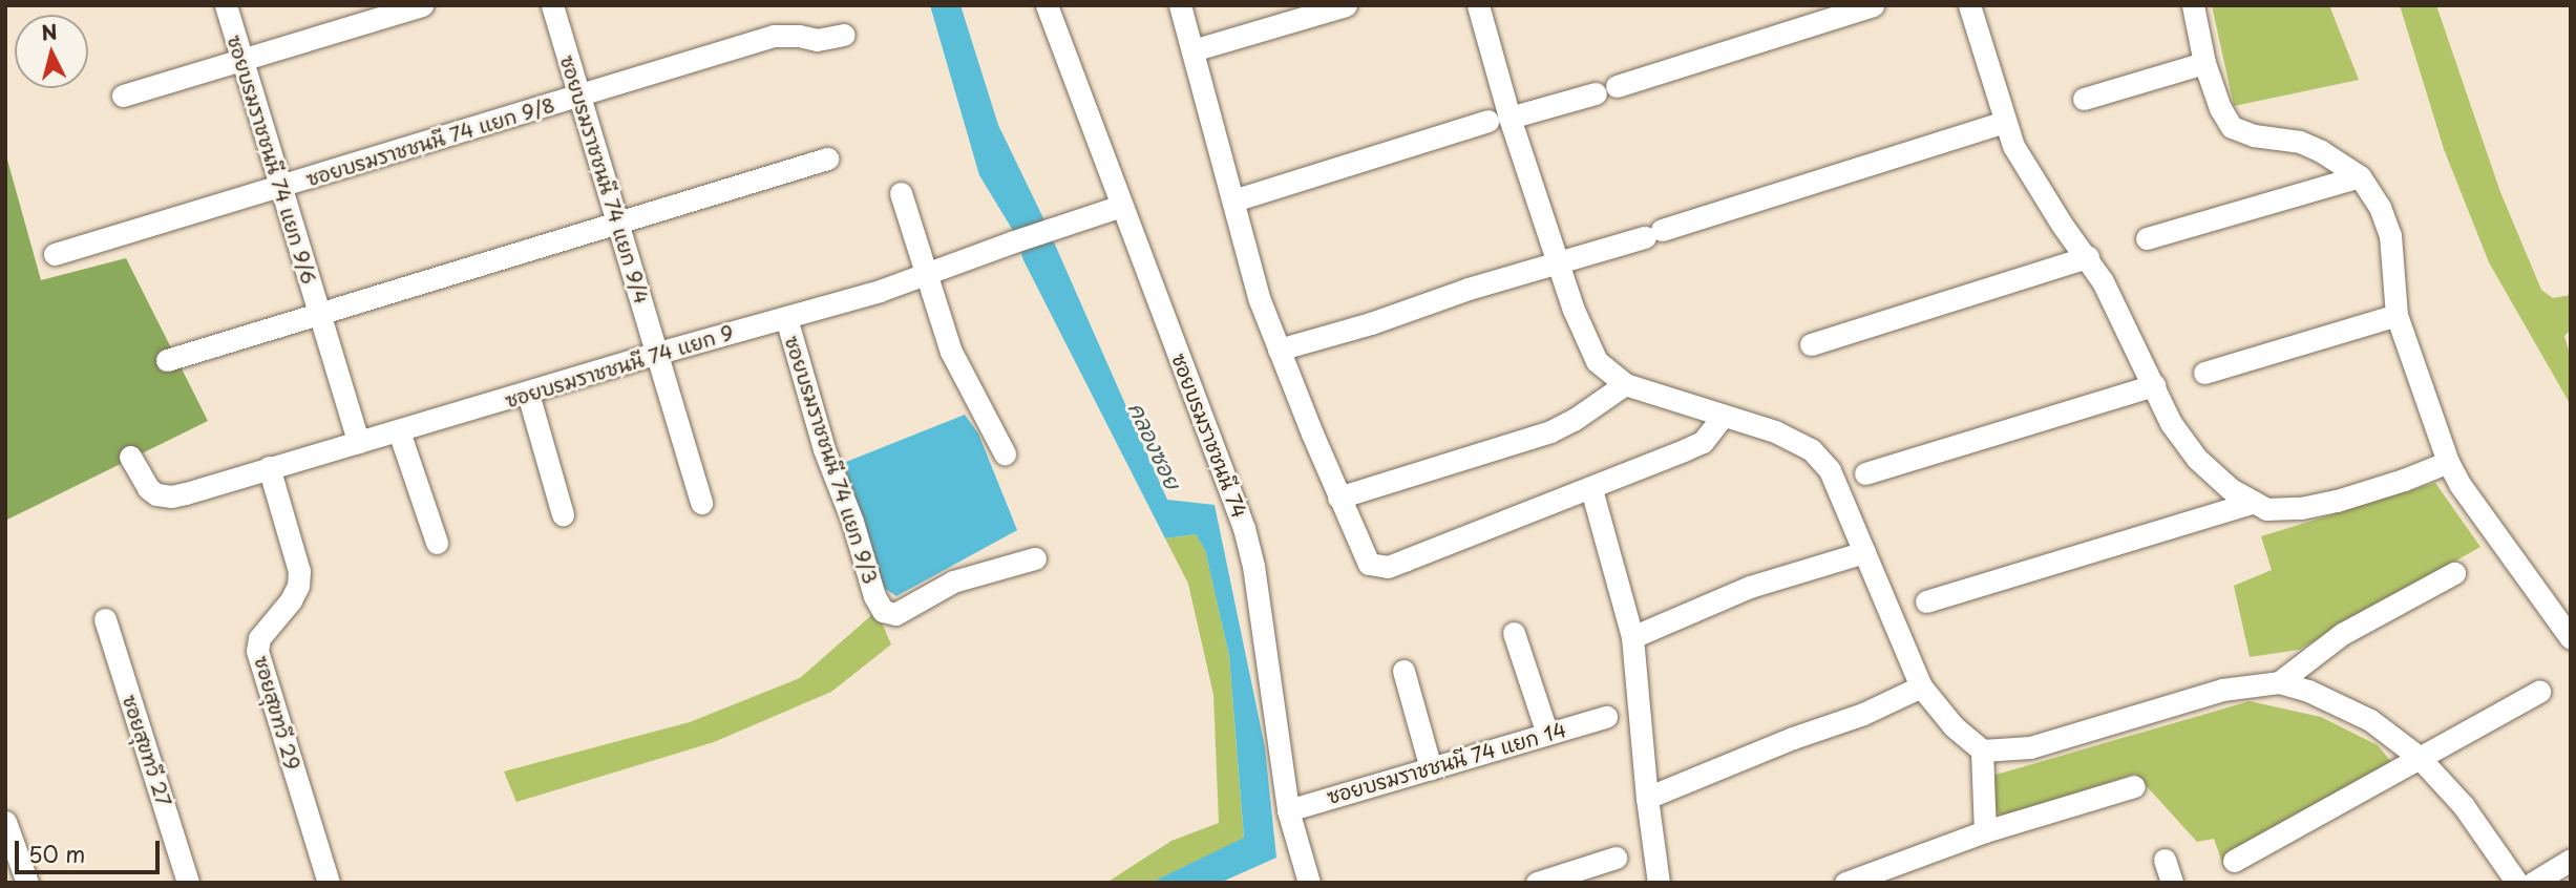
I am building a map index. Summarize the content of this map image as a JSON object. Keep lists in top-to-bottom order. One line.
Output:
{"streets":{"street":["ซอยบรมราชชนนี 74 แยก 9/8","ซอยบรมราชชนนี 74 แยก 9/6","ซอยบรมราชชนนี 74 แยก 9/4","ซอยบรมราชชนนี 74 แยก 9","ซอยบรมราชชนนี 74","ซอยบรมราชชนนี 74 แยก 9/3","ซอยสุขทวี 29","ซอยสุขทวี 27","ซอยบรมราชชนนี 74 แยก 14"]},"crossings":[["ซอยบรมราชชนนี 74 แยก 9/8","ซอยบรมราชชนนี 74 แยก 9/6"],["ซอยบรมราชชนนี 74 แยก 9/8","ซอยบรมราชชนนี 74 แยก 9/4"],["ซอยบรมราชชนนี 74 แยก 9/6","ซอยบรมราชชนนี 74 แยก 9"],["ซอยบรมราชชนนี 74 แยก 9/4","ซอยบรมราชชนนี 74 แยก 9"],["ซอยบรมราชชนนี 74 แยก 9","ซอยบรมราชชนนี 74"],["ซอยบรมราชชนนี 74 แยก 9","ซอยบรมราชชนนี 74 แยก 9/3"],["ซอยบรมราชชนนี 74 แยก 9","ซอยสุขทวี 29"],["ซอยบรมราชชนนี 74","ซอยบรมราชชนนี 74 แยก 14"]],"water":["คลองซอย"],"scale_bar":"50 m","north":"top"}
